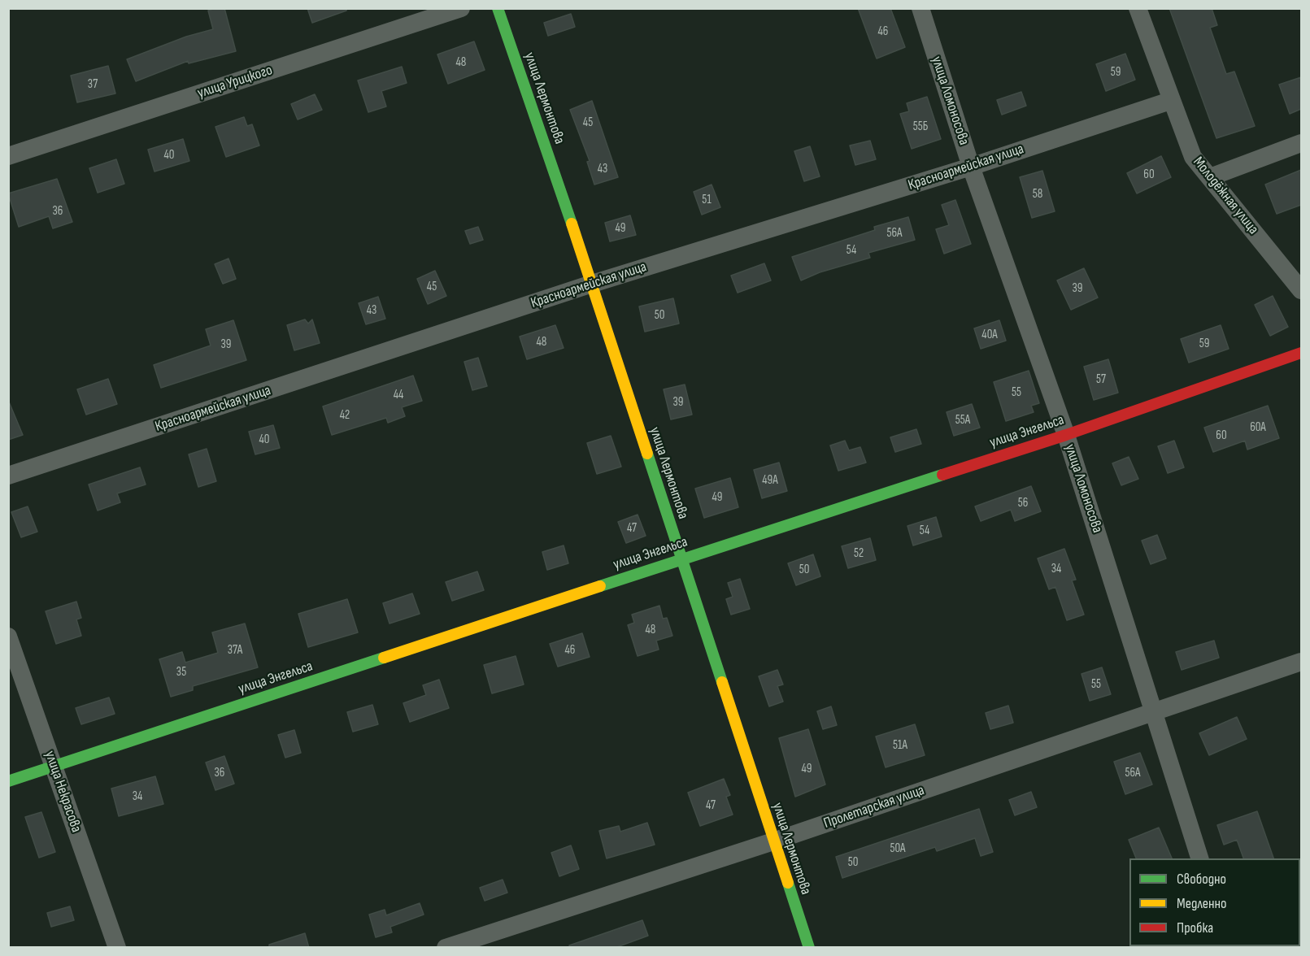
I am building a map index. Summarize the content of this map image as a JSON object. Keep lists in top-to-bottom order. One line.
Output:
{"streets":{"street":["улица Урицкого","улица Лермонтова","улица Ломоносова","Красноармейская улица","Молодёжная улица","улица Энгельса","улица Некрасова","Пролетарская улица"]},"crossings":[["улица Лермонтова","Красноармейская улица"],["улица Лермонтова","улица Энгельса"],["улица Лермонтова","Пролетарская улица"],["улица Ломоносова","Красноармейская улица"],["улица Ломоносова","улица Энгельса"],["улица Ломоносова","Пролетарская улица"],["Красноармейская улица","Молодёжная улица"],["улица Энгельса","улица Некрасова"]],"house_numbers":["46","48","59","37","45","55Б","40","43","60","58","51","36","49","56А","54","45","39","43","50","40А","48","59","39","57","55","44","39","42","55А","60А","60","40","49А","49","56","47","54","52","34","50","48","37А","46","35","55","51А","49","36","56А","34","47","50А","50"],"legend":["Свободно","Медленно","Пробка"]}
